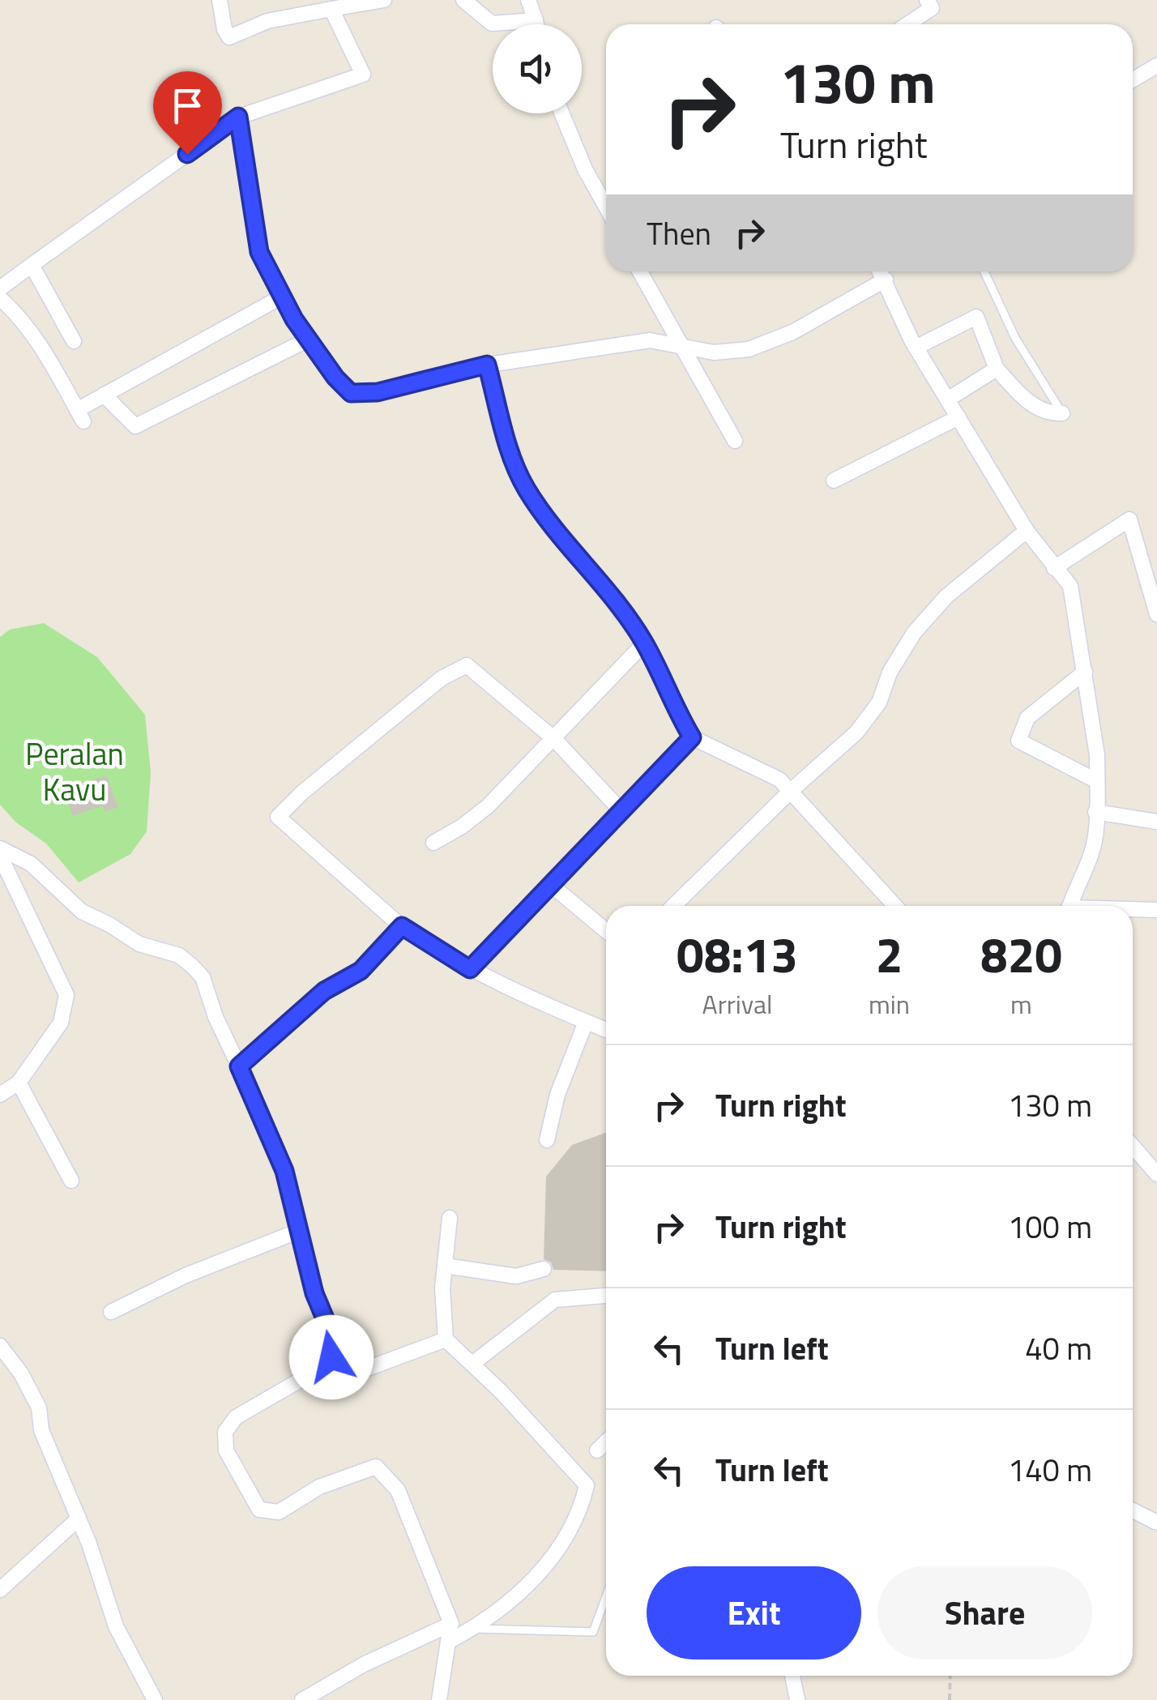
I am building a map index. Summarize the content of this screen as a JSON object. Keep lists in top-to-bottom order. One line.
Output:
{"parks":["Peralan Kavu"],"page":{"turn":["130 m","Turn right"],"then":"Then","eta":["08:13","Arrival","2","min","820","m"],"list":[{"name":"Turn right","value":"130 m"},{"name":"Turn right","value":"100 m"},{"name":"Turn left","value":"40 m"},{"name":"Turn left","value":"140 m"}],"buttons":["Exit","Share"]}}
